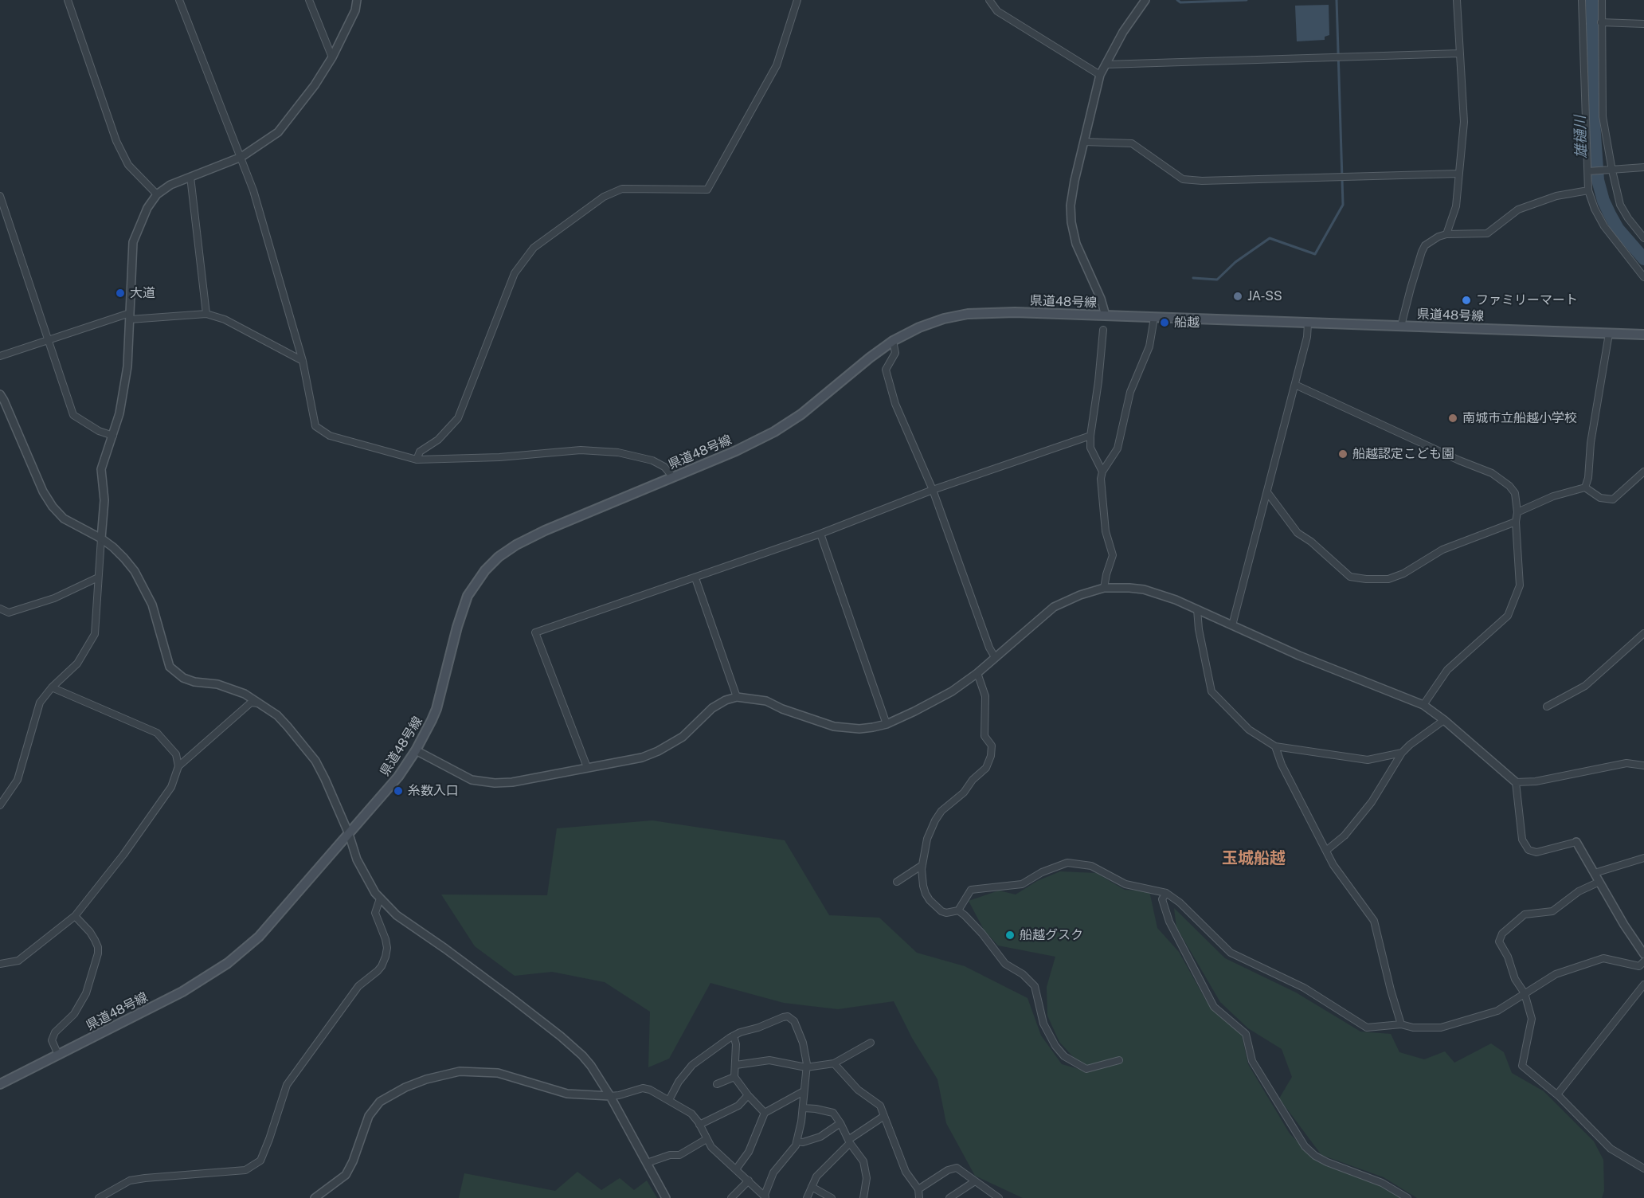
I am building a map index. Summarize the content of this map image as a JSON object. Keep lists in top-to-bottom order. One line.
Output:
{"streets":{"main road":["県道48号線"]},"districts":["玉城船越"],"water":["雄樋川"],"places":["大道","JA-SS","ファミリーマート","船越","南城市立船越小学校","船越認定こども園","糸数入口","船越グスク"]}
